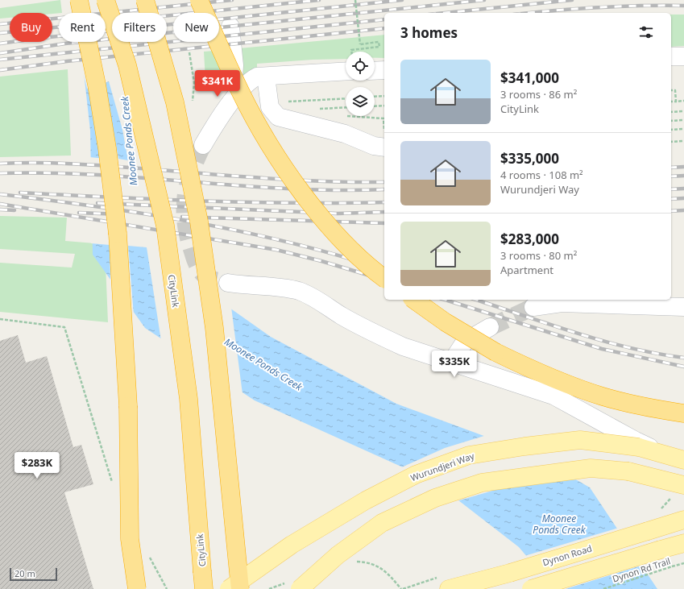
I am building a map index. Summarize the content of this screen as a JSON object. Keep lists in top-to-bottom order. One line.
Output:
{"streets":{"highway":["CityLink"],"main road":["Wurundjeri Way","Dynon Road"],"path":["Dynon Rd Trail"]},"water":["Moonee Ponds Creek"],"scale_bar":"20 m","page":{"chip":["Buy","Rent","Filters","New"],"heading":"3 homes","list":[{"name":"$341,000","note":"3 rooms · 86 m² · CityLink"},{"name":"$335,000","note":"4 rooms · 108 m² · Wurundjeri Way"},{"name":"$283,000","note":"3 rooms · 80 m² · Apartment"}],"price":["$341K","$335K","$283K"],"scale":"20 m"}}
